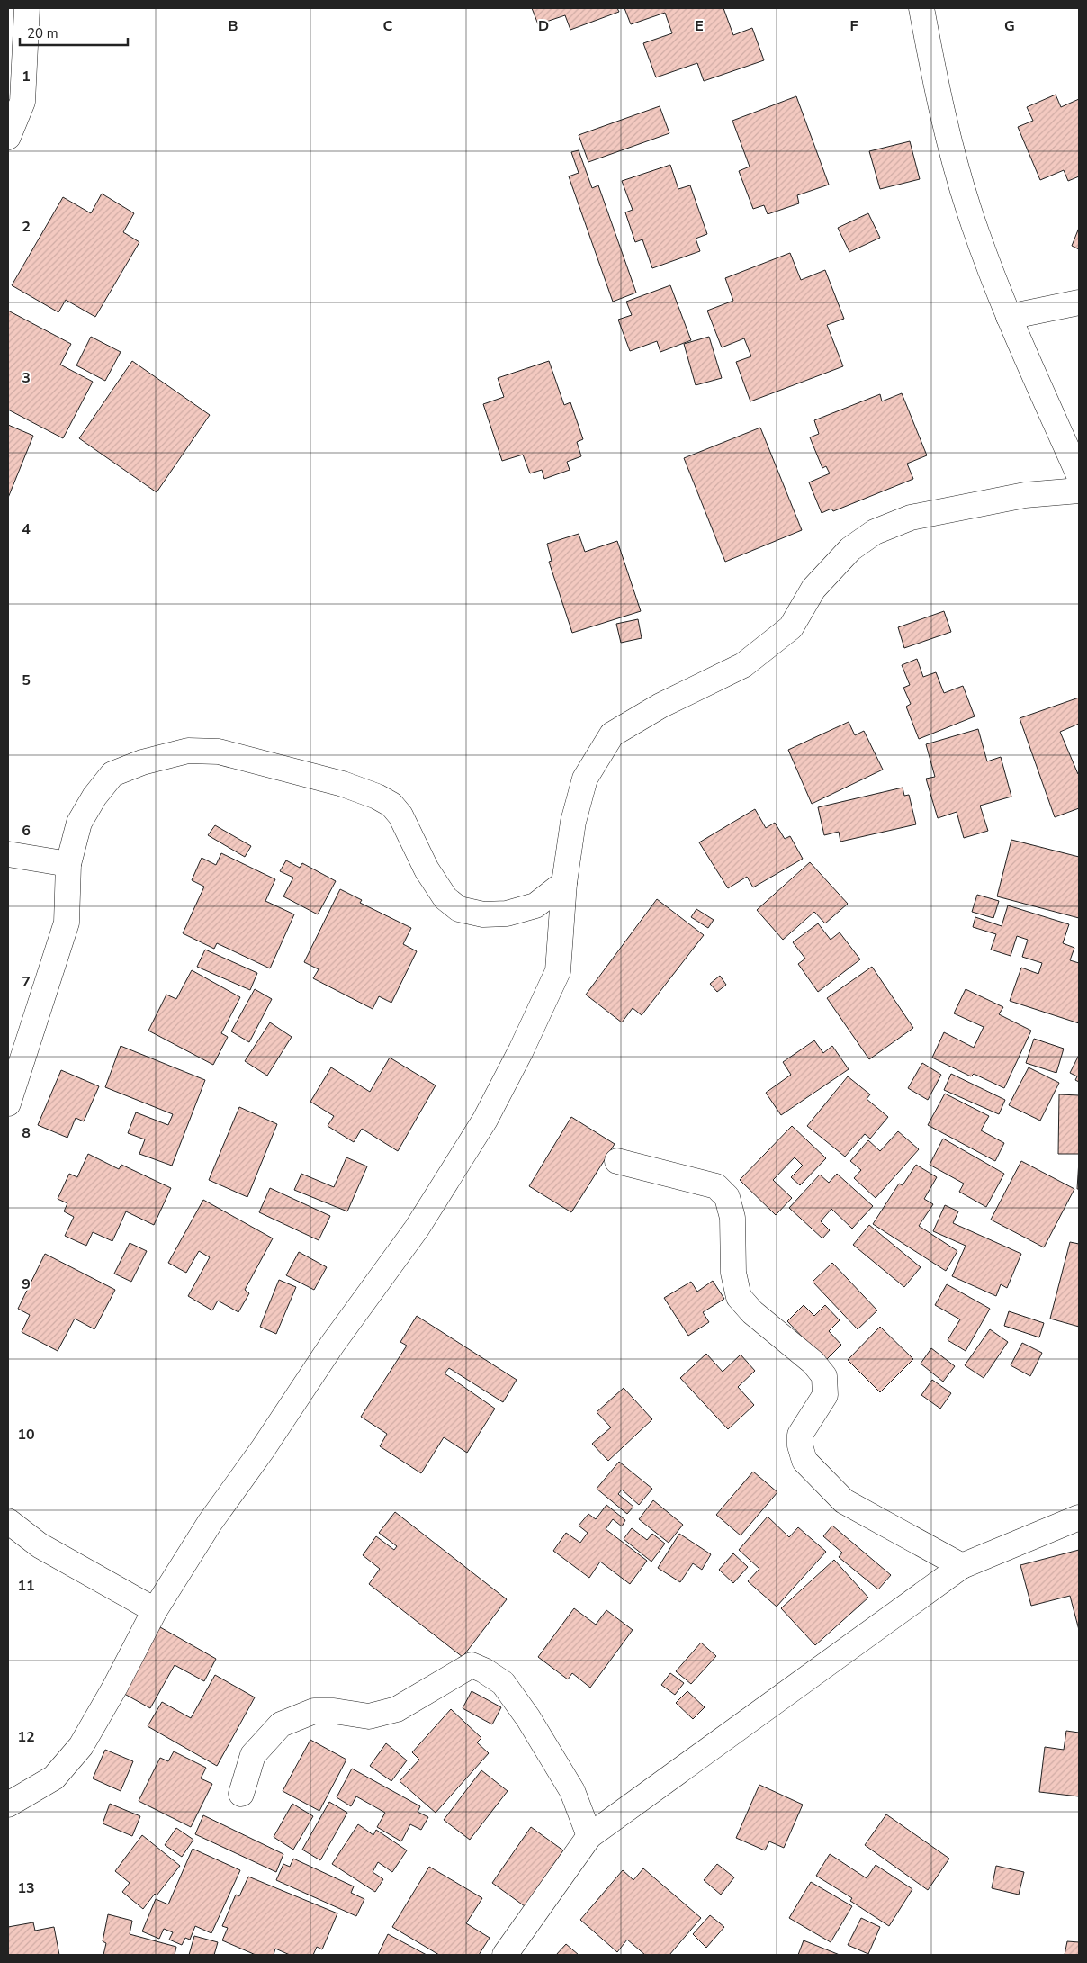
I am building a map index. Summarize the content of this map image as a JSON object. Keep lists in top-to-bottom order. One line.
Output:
{"scale_bar":"20 m","grid":{"columns":["B","C","D","E","F","G"],"rows":["1","2","3","4","5","6","7","8","9","10","11","12","13"]}}
